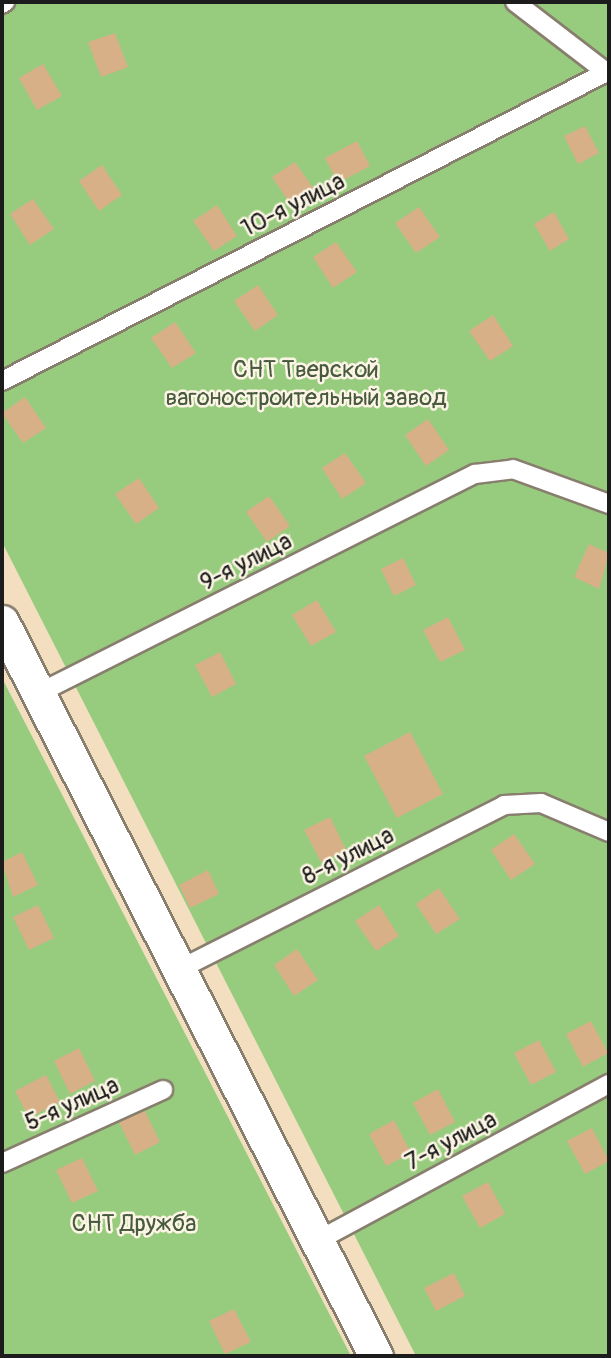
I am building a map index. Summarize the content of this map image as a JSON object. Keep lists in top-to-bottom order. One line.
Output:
{"streets":{"lane":["10-я улица","9-я улица","8-я улица","5-я улица","7-я улица"]},"parks":["СНТ Тверской вагоностроительный завод","СНТ Дружба"]}
